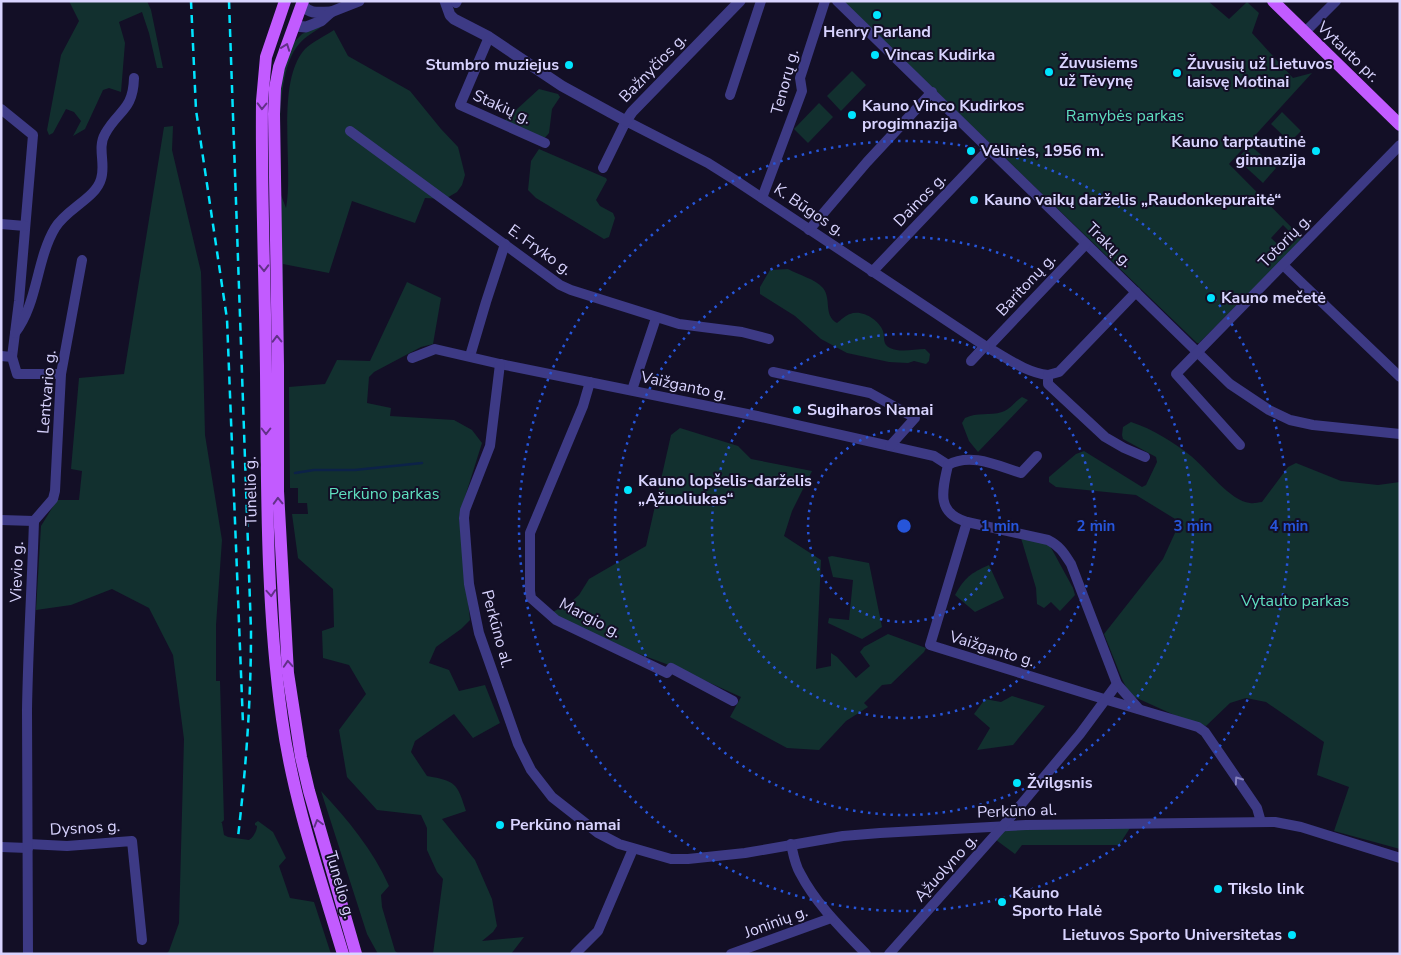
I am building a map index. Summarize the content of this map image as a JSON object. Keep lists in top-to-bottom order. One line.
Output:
{"streets":{"main road":["Vytauto pr.","Tunelio g."],"street":["Bažnyčios g.","Tenorų g.","Stakių g.","Dainos g.","K. Būgos g.","Totorių g.","Trakų g.","E. Fryko g.","Baritonų g.","Vaižganto g.","Lentvario g.","Vievio g.","Margio g.","Perkūno al.","Dysnos g.","Ąžuolyno g.","Joninių g."]},"crossings":[["Bažnyčios g.","K. Būgos g."],["Tenorų g.","K. Būgos g."],["Stakių g.","K. Būgos g."],["Dainos g.","K. Būgos g."],["Dainos g.","Trakų g."],["K. Būgos g.","Baritonų g."],["Totorių g.","Trakų g."],["Trakų g.","Baritonų g."],["Vaižganto g.","Margio g."],["Vaižganto g.","Perkūno al."],["Vaižganto g.","Ąžuolyno g."],["Lentvario g.","Vievio g."],["Vievio g.","Dysnos g."],["Perkūno al.","Ąžuolyno g."]],"parks":["Ramybės parkas","Perkūno parkas","Vytauto parkas"],"places":["Henry Parland","Vincas Kudirka","Stumbro muziejus","Žuvusiems už Tėvynę","Žuvusių už Lietuvos laisvę Motinai","Kauno Vinco Kudirkos progimnazija","Vėlinės, 1956 m.","Kauno tarptautinė gimnazija","Kauno vaikų darželis „Raudonkepuraitė“","Kauno mečetė","Sugiharos Namai","Kauno lopšelis-darželis „Ąžuoliukas“","Žvilgsnis","Perkūno namai","Tikslo link","Kauno Sporto Halė","Lietuvos Sporto Universitetas"],"rings":["1 min","2 min","3 min","4 min"]}
